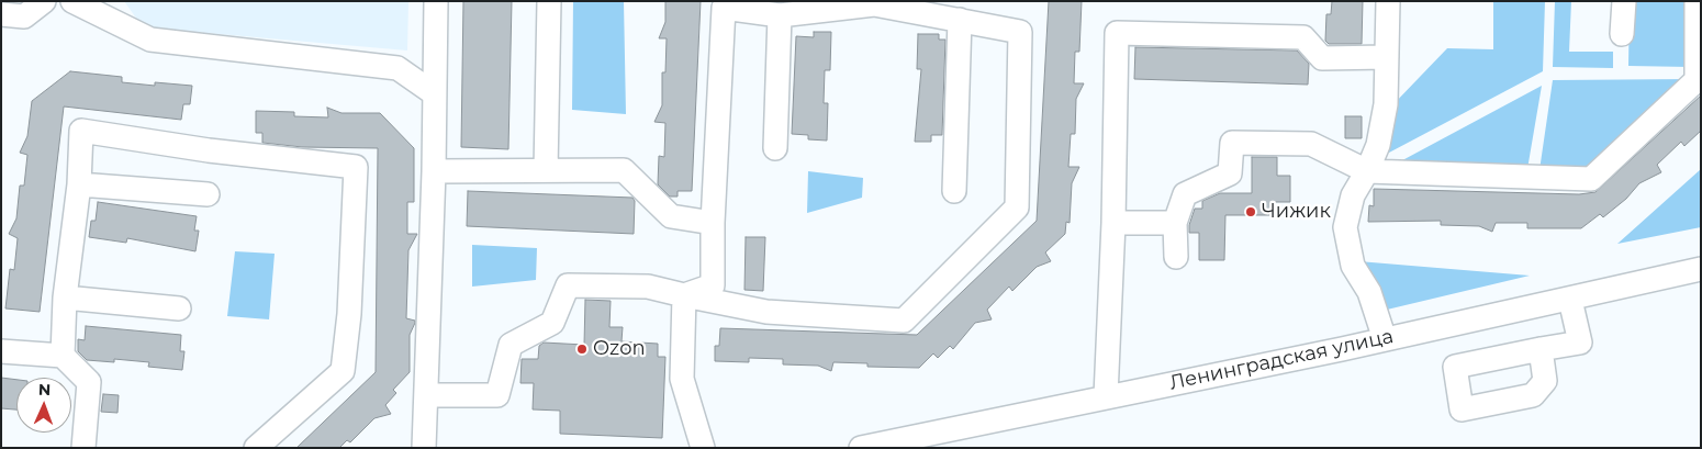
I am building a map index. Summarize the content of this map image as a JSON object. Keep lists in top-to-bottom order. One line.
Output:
{"streets":{"street":["Ленинградская улица"]},"places":["Чижик","Ozon"],"north":"top"}
